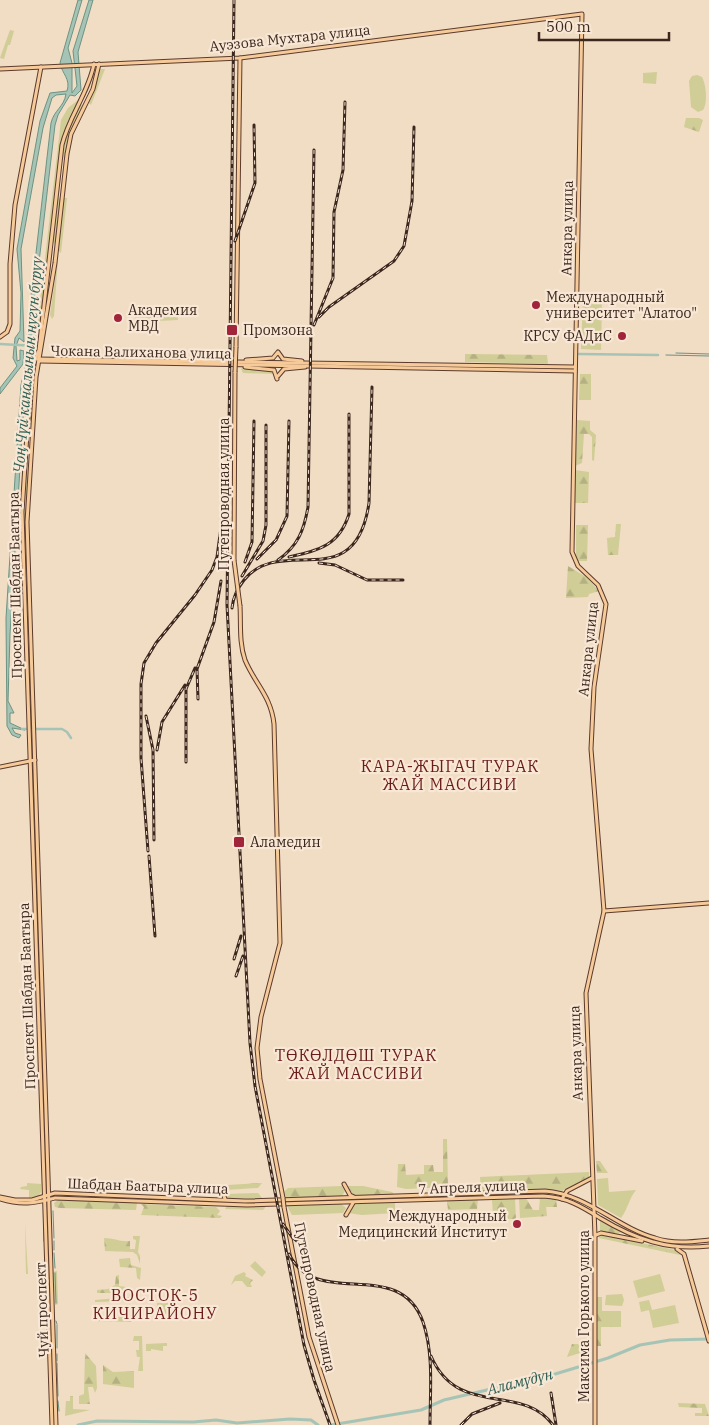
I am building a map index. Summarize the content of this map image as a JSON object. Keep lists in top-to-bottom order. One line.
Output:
{"streets":{"main road":["Ауэзова Мухтара улица","Анкара улица","Чокана Валиханова улица","Путепроводная улица","Проспект Шабдан Баатыра","Шабдан Баатыра улица","7 Апреля улица","Чуй проспект","Максима Горького улица"]},"crossings":[["Ауэзова Мухтара улица","Анкара улица"],["Ауэзова Мухтара улица","Путепроводная улица"],["Ауэзова Мухтара улица","Проспект Шабдан Баатыра"],["Анкара улица","Чокана Валиханова улица"],["Анкара улица","7 Апреля улица"],["Анкара улица","Максима Горького улица"],["Чокана Валиханова улица","Проспект Шабдан Баатыра"],["Проспект Шабдан Баатыра","Шабдан Баатыра улица"],["Проспект Шабдан Баатыра","Чуй проспект"],["Шабдан Баатыра улица","7 Апреля улица"],["Шабдан Баатыра улица","Чуй проспект"],["7 Апреля улица","Максима Горького улица"]],"districts":["КАРА-ЖЫГАЧ ТУРАК ЖАЙ МАССИВИ","ТӨКӨЛДӨШ ТУРАК ЖАЙ МАССИВИ","ВОСТОК-5 КИЧИРАЙОНУ"],"water":["Чоң Чүй каналынын нугун буруу","Аламүдүн"],"places":{"other":["Международный университет \"Алатоо\"","Академия МВД","КРСУ ФАДиС","Международный Медицинский Институт"],"transit":["Промзона","Аламедин"]},"scale_bar":"500 m"}
